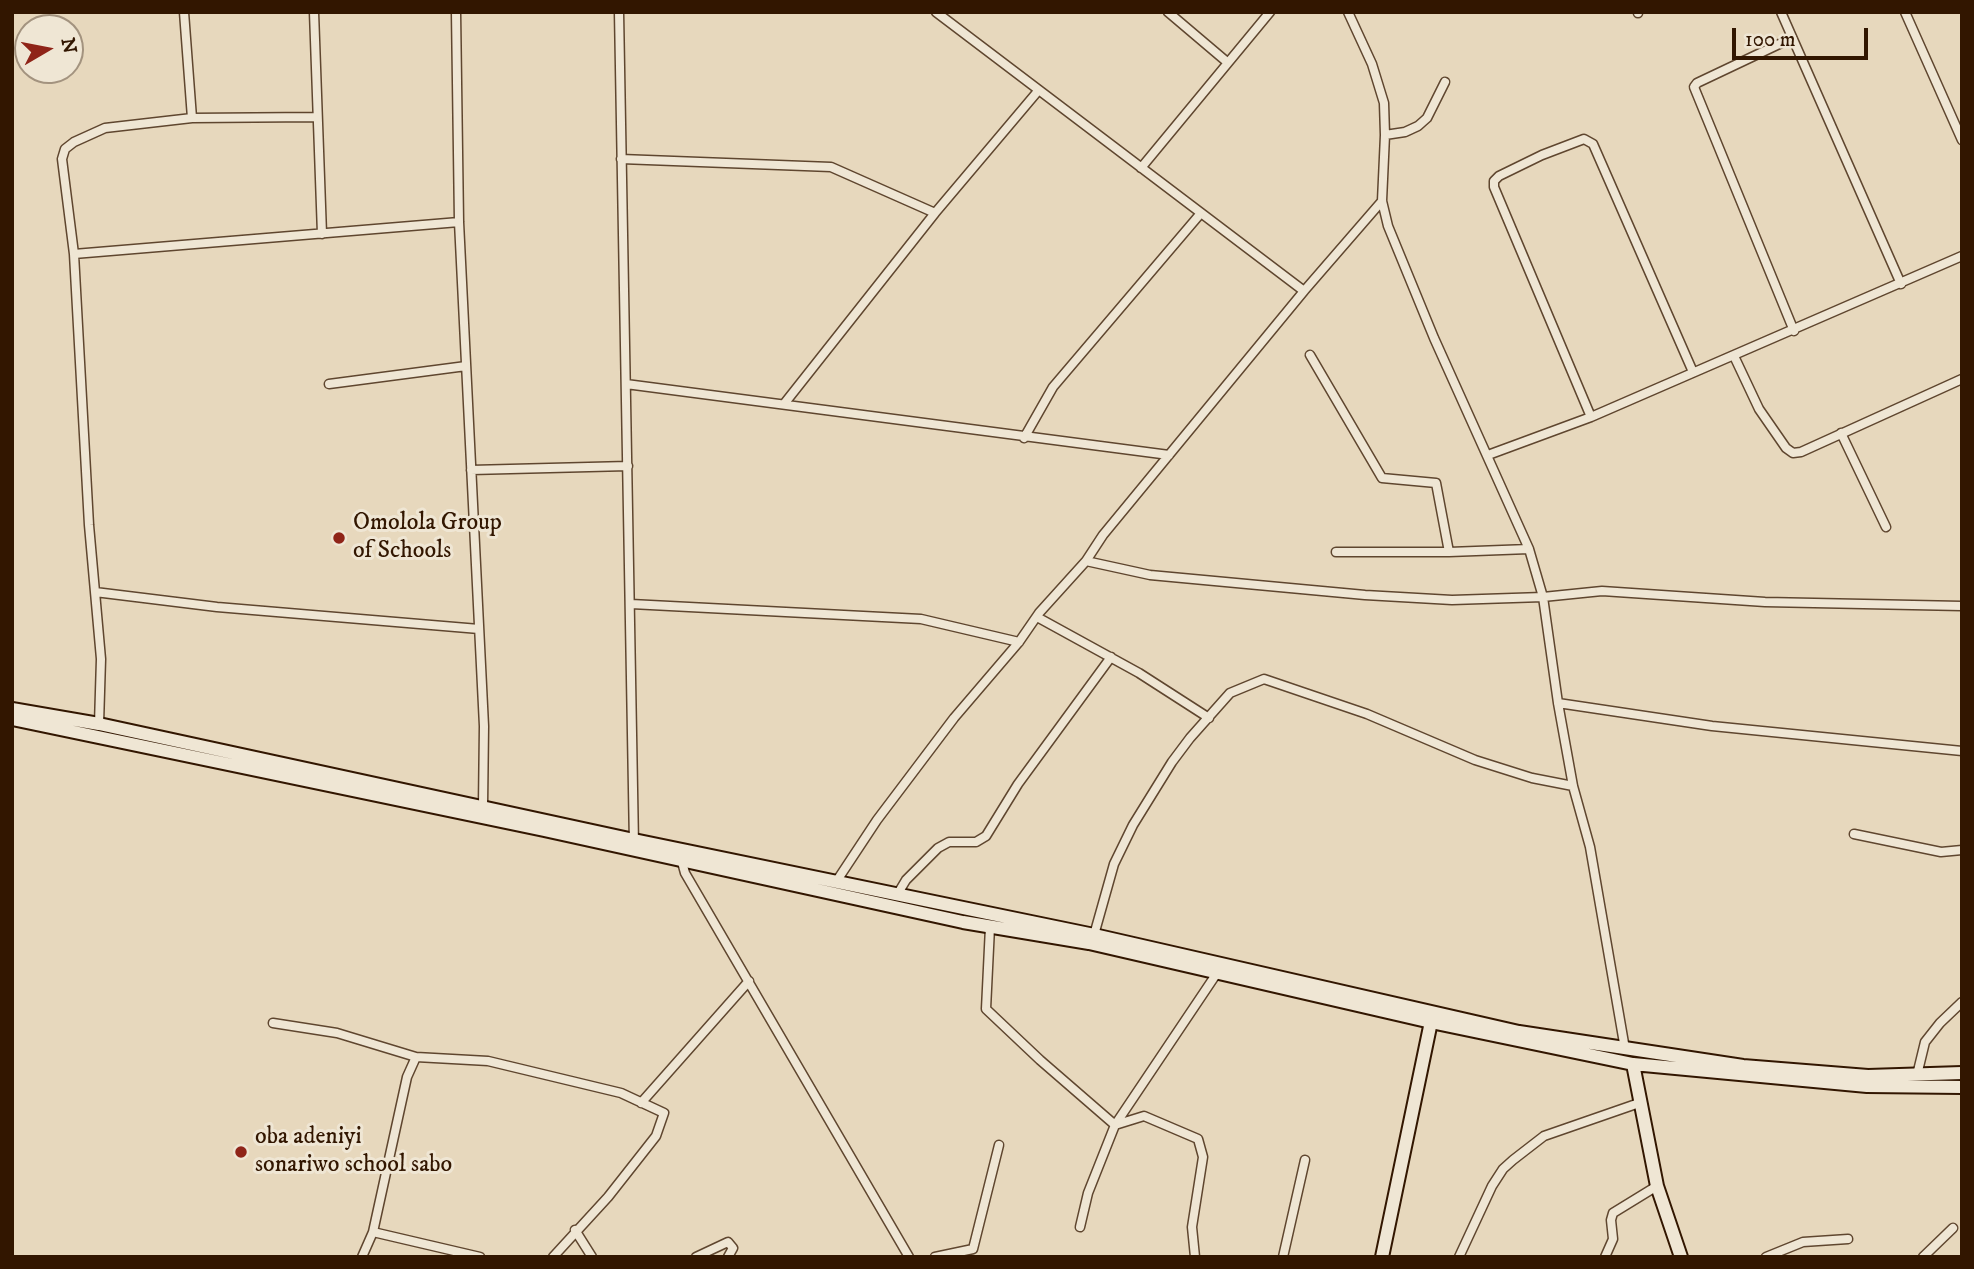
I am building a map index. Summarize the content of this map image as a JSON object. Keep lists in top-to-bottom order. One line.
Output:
{"places":["Omolola Group of Schools","oba adeniyi sonariwo school sabo"],"scale_bar":"100 m","north":"right"}
